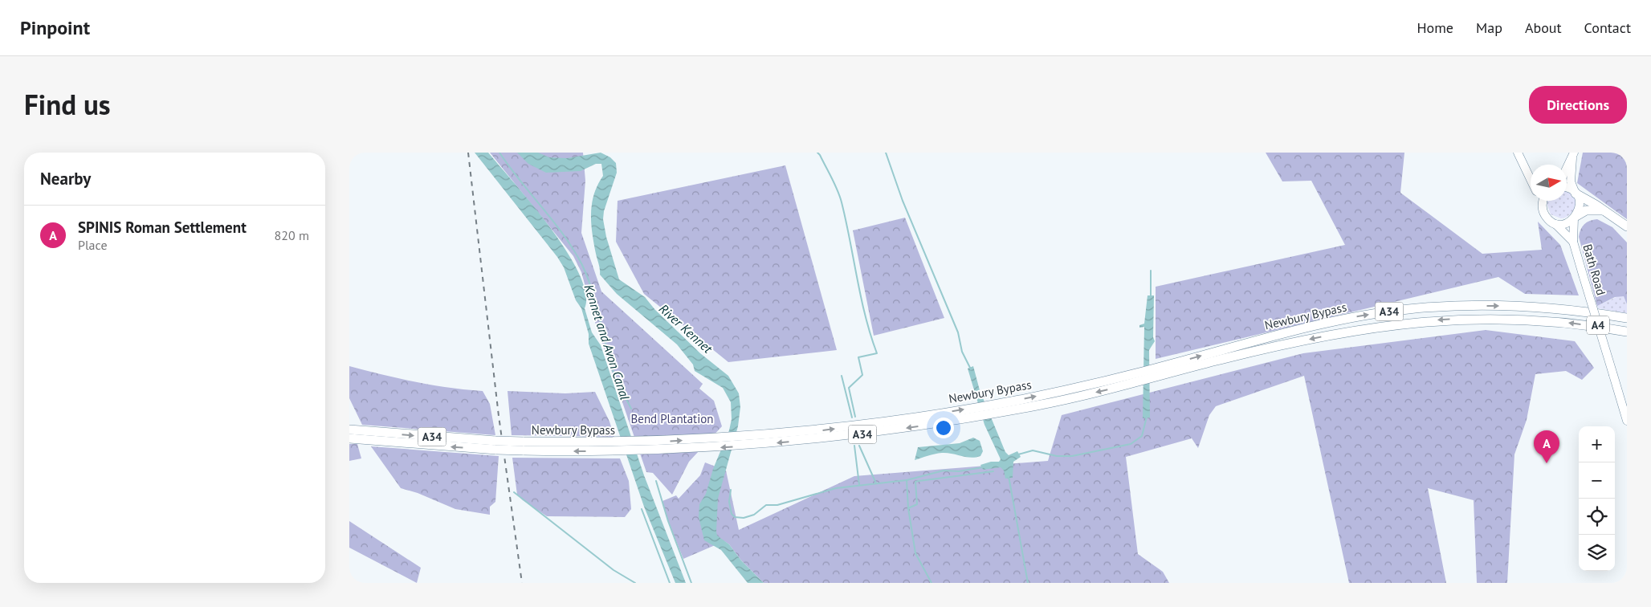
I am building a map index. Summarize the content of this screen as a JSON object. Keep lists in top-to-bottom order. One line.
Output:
{"streets":{"highway":["A34","Newbury Bypass"],"main road":["Bath Road","A4"]},"water":["River Kennet","Kennet and Avon Canal"],"parks":["Bend Plantation"],"north":"right","page":{"header":"Pinpoint","nav":["Home","Map","About","Contact"],"title":"Find us","buttons":"Directions","heading":"Nearby","list":[{"mark":"A","name":"SPINIS Roman Settlement","note":"Place","value":"820 m"}],"map_buttons":["+","−"],"pins":"A"}}
